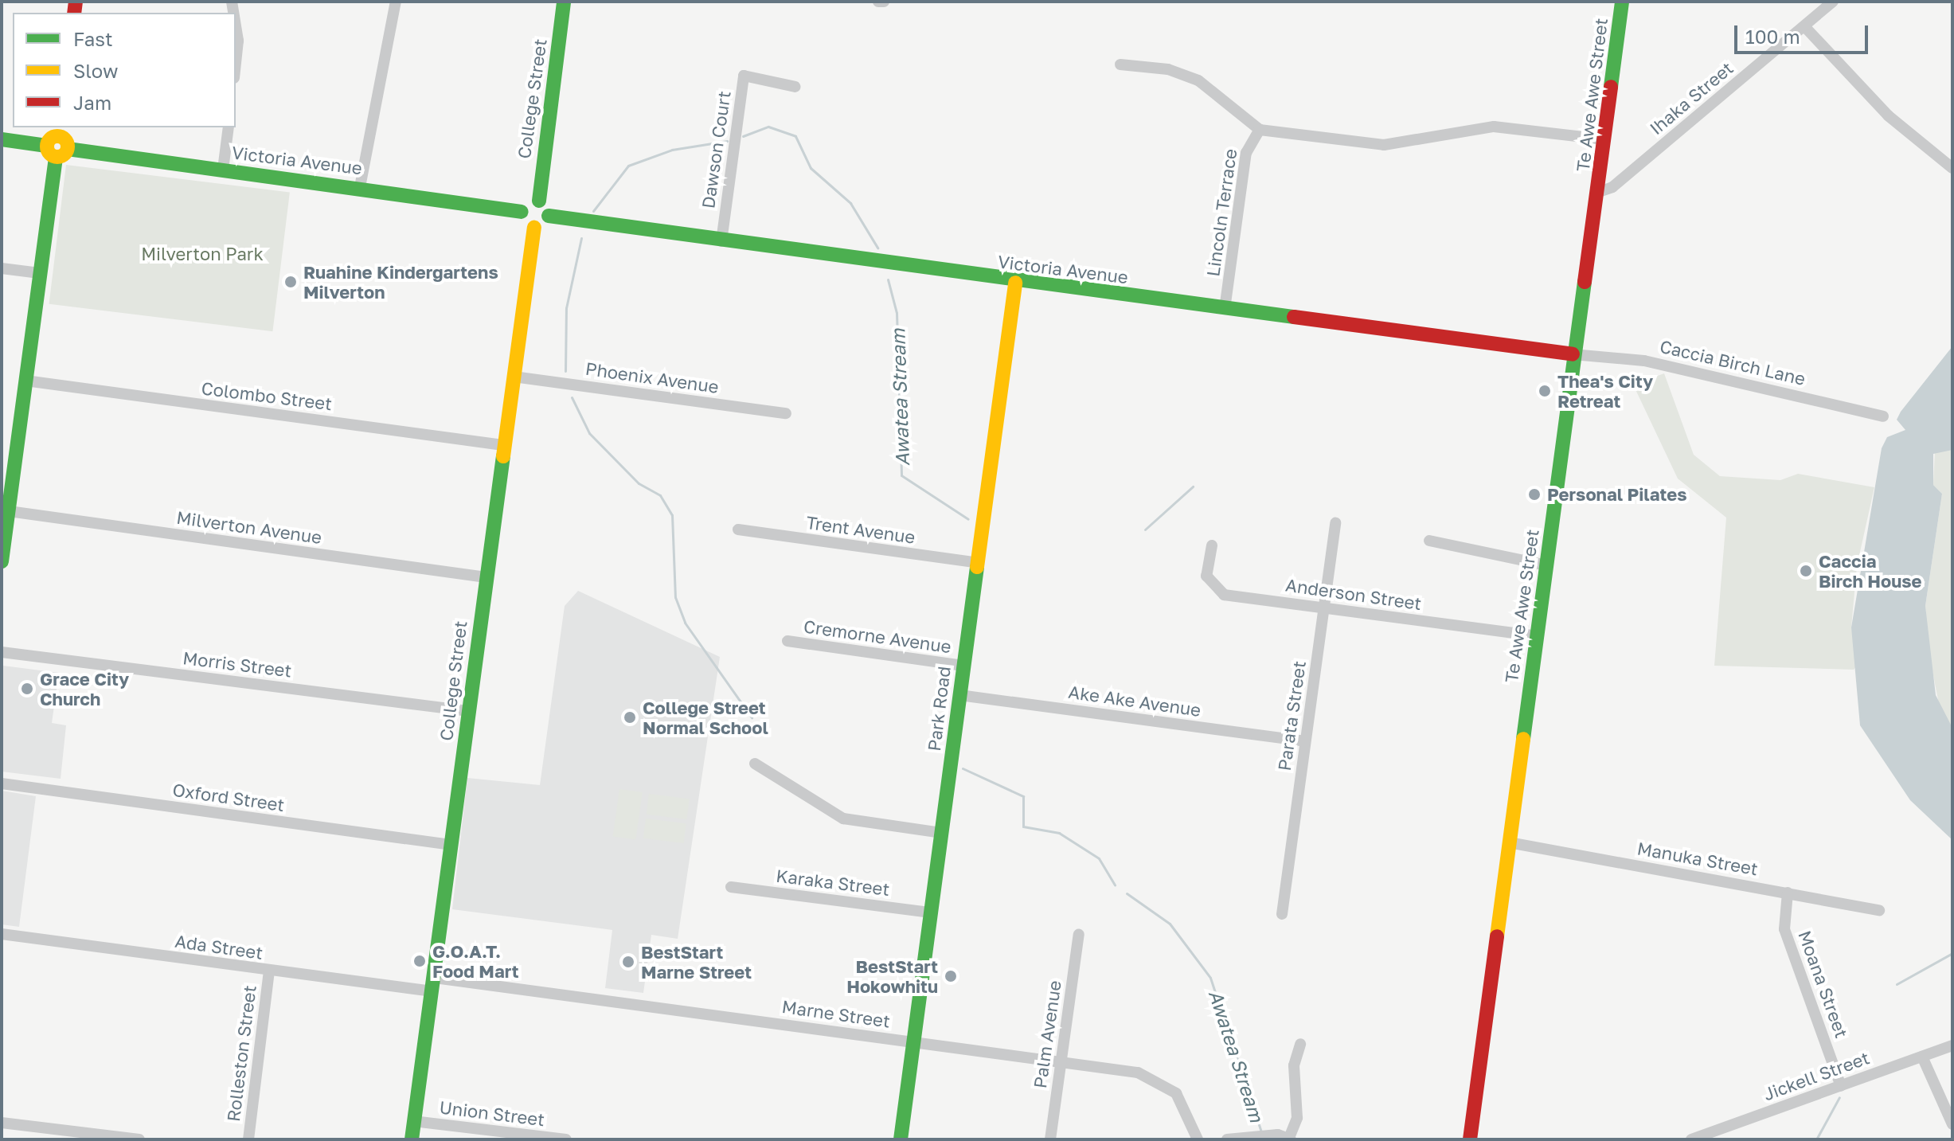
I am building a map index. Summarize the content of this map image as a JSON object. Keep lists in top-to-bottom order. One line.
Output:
{"streets":{"street":["Te Awe Awe Street","Ihaka Street","College Street","Dawson Court","Victoria Avenue","Lincoln Terrace","Caccia Birch Lane","Phoenix Avenue","Colombo Street","Milverton Avenue","Trent Avenue","Anderson Street","Cremorne Avenue","Morris Street","Ake Ake Avenue","Park Road","Parata Street","Oxford Street","Manuka Street","Karaka Street","Ada Street","Moana Street","Marne Street","Palm Avenue","Rolleston Street","Jickell Street","Union Street"]},"crossings":[["Te Awe Awe Street","Ihaka Street"],["Te Awe Awe Street","Victoria Avenue"],["Te Awe Awe Street","Caccia Birch Lane"],["Te Awe Awe Street","Anderson Street"],["Te Awe Awe Street","Manuka Street"],["College Street","Phoenix Avenue"],["College Street","Colombo Street"],["College Street","Milverton Avenue"],["College Street","Morris Street"],["College Street","Oxford Street"],["College Street","Ada Street"],["College Street","Marne Street"],["College Street","Union Street"],["Dawson Court","Victoria Avenue"],["Victoria Avenue","Lincoln Terrace"],["Victoria Avenue","Caccia Birch Lane"],["Victoria Avenue","Park Road"],["Trent Avenue","Park Road"],["Anderson Street","Parata Street"],["Cremorne Avenue","Park Road"],["Ake Ake Avenue","Park Road"],["Ake Ake Avenue","Parata Street"],["Park Road","Karaka Street"],["Park Road","Marne Street"],["Manuka Street","Moana Street"],["Ada Street","Marne Street"],["Ada Street","Rolleston Street"],["Moana Street","Jickell Street"],["Marne Street","Palm Avenue"]],"water":["Awatea Stream"],"parks":["Milverton Park"],"places":["Ruahine Kindergartens Milverton","Thea's City Retreat","Personal Pilates","Caccia Birch House","Grace City Church","College Street Normal School","G.O.A.T. Food Mart","BestStart Marne Street","BestStart Hokowhitu"],"legend":["Fast","Slow","Jam"],"scale_bar":"100 m"}
